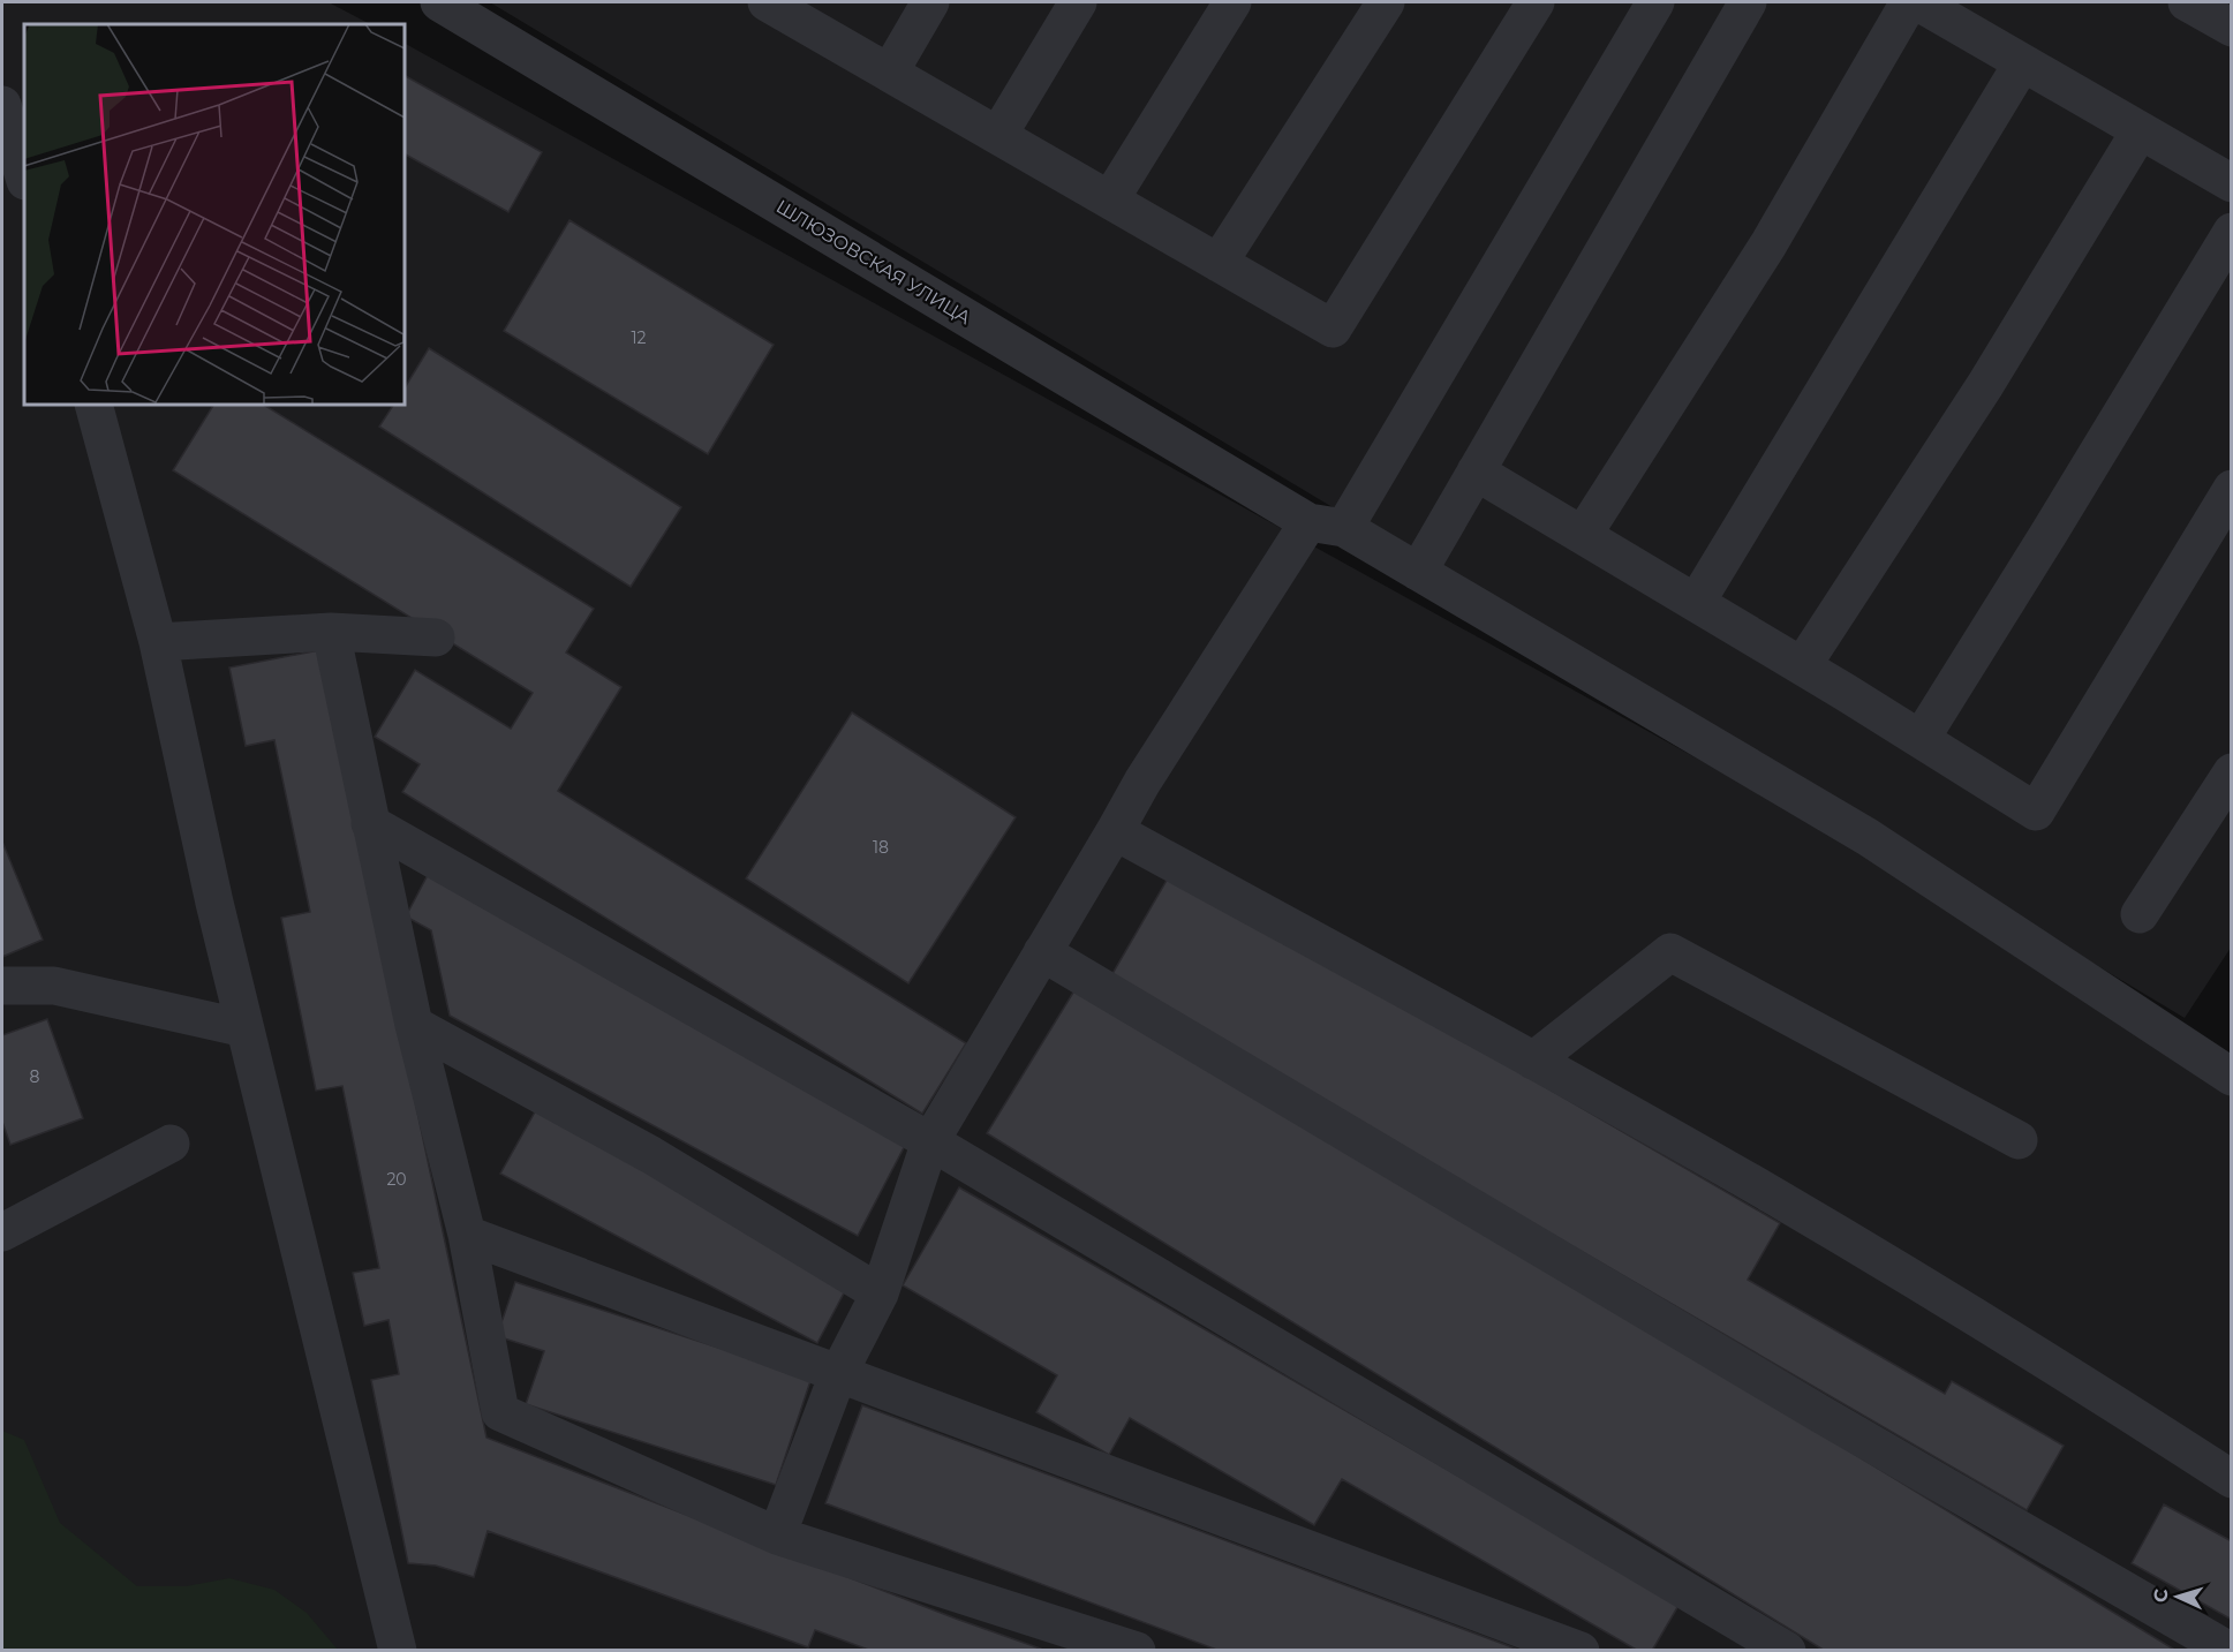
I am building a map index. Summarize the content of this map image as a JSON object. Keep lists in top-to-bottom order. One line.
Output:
{"streets":{"street":["ШЛЮЗОВСКАЯ УЛИЦА"]},"house_numbers":["12","18","8","20"],"north":"left"}
